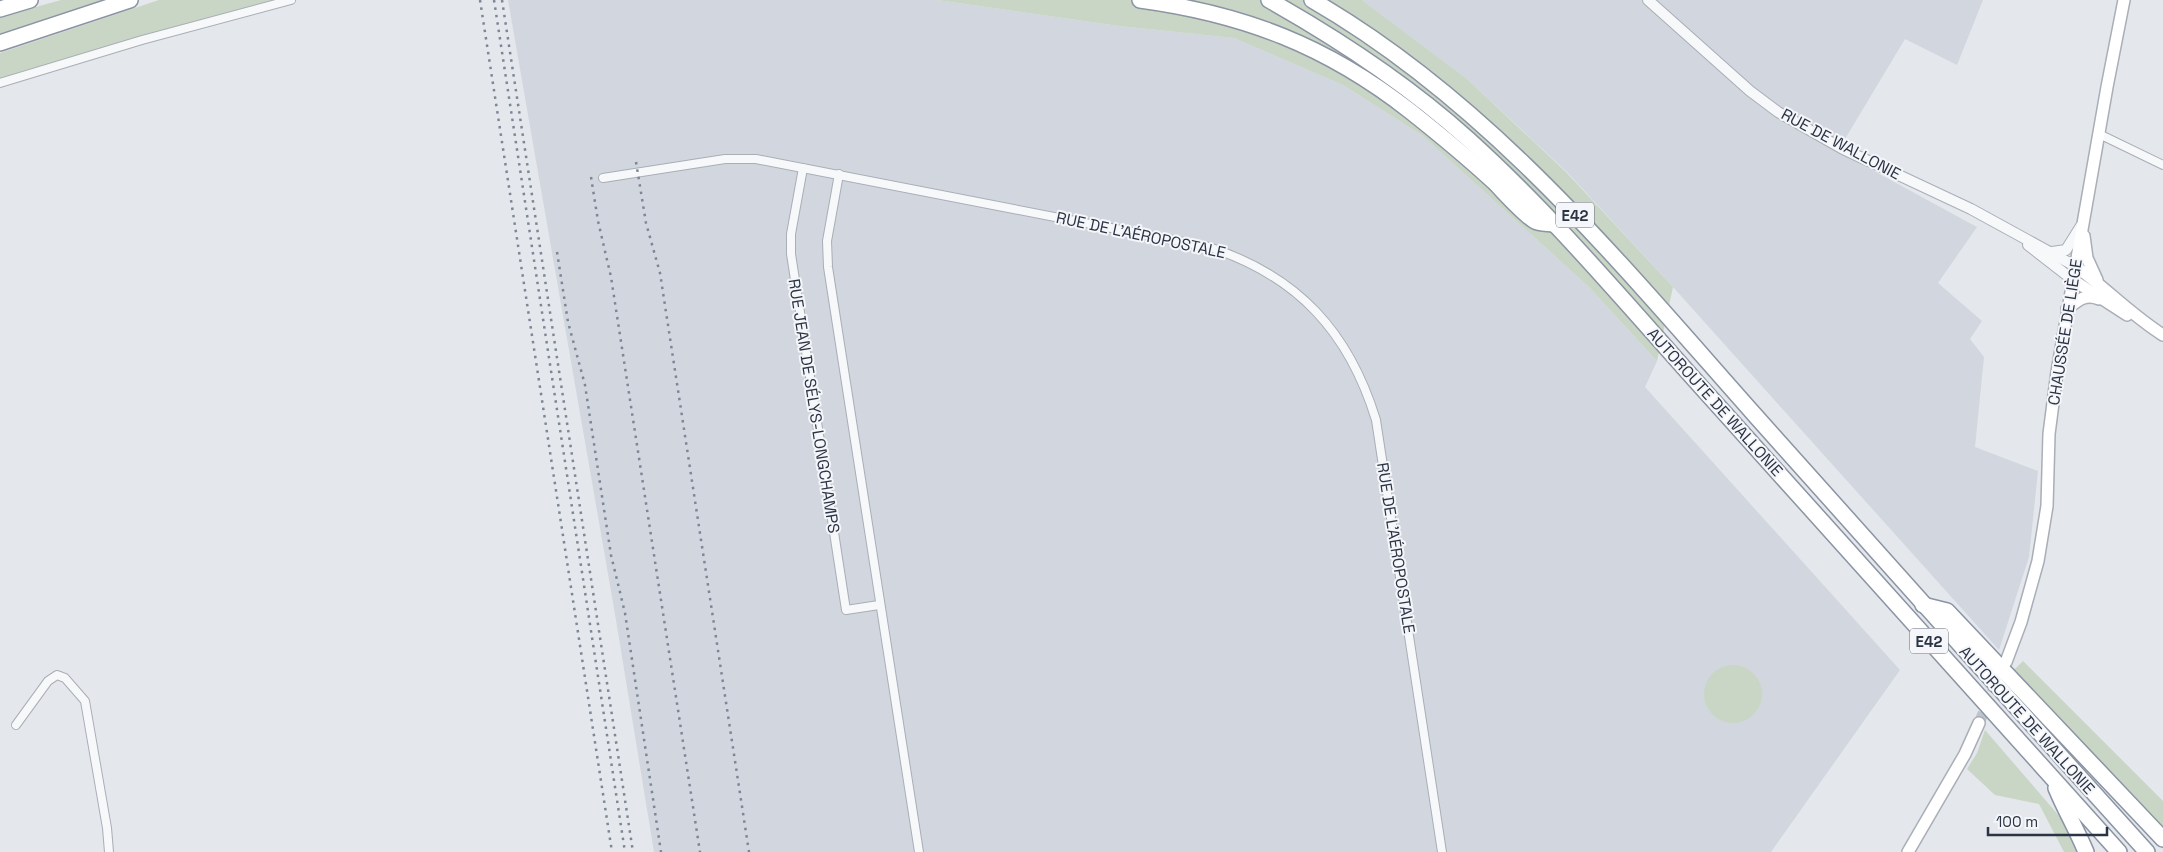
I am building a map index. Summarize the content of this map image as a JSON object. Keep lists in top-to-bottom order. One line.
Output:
{"streets":{"highway":["E42","AUTOROUTE DE WALLONIE"],"main road":["CHAUSSÉE DE LIÈGE"],"street":["RUE DE WALLONIE","RUE DE L'AÉROPOSTALE","RUE JEAN DE SÉLYS-LONGCHAMPS"]},"crossings":[["RUE DE WALLONIE","CHAUSSÉE DE LIÈGE"],["RUE DE L'AÉROPOSTALE","RUE JEAN DE SÉLYS-LONGCHAMPS"]],"scale_bar":"100 m"}
